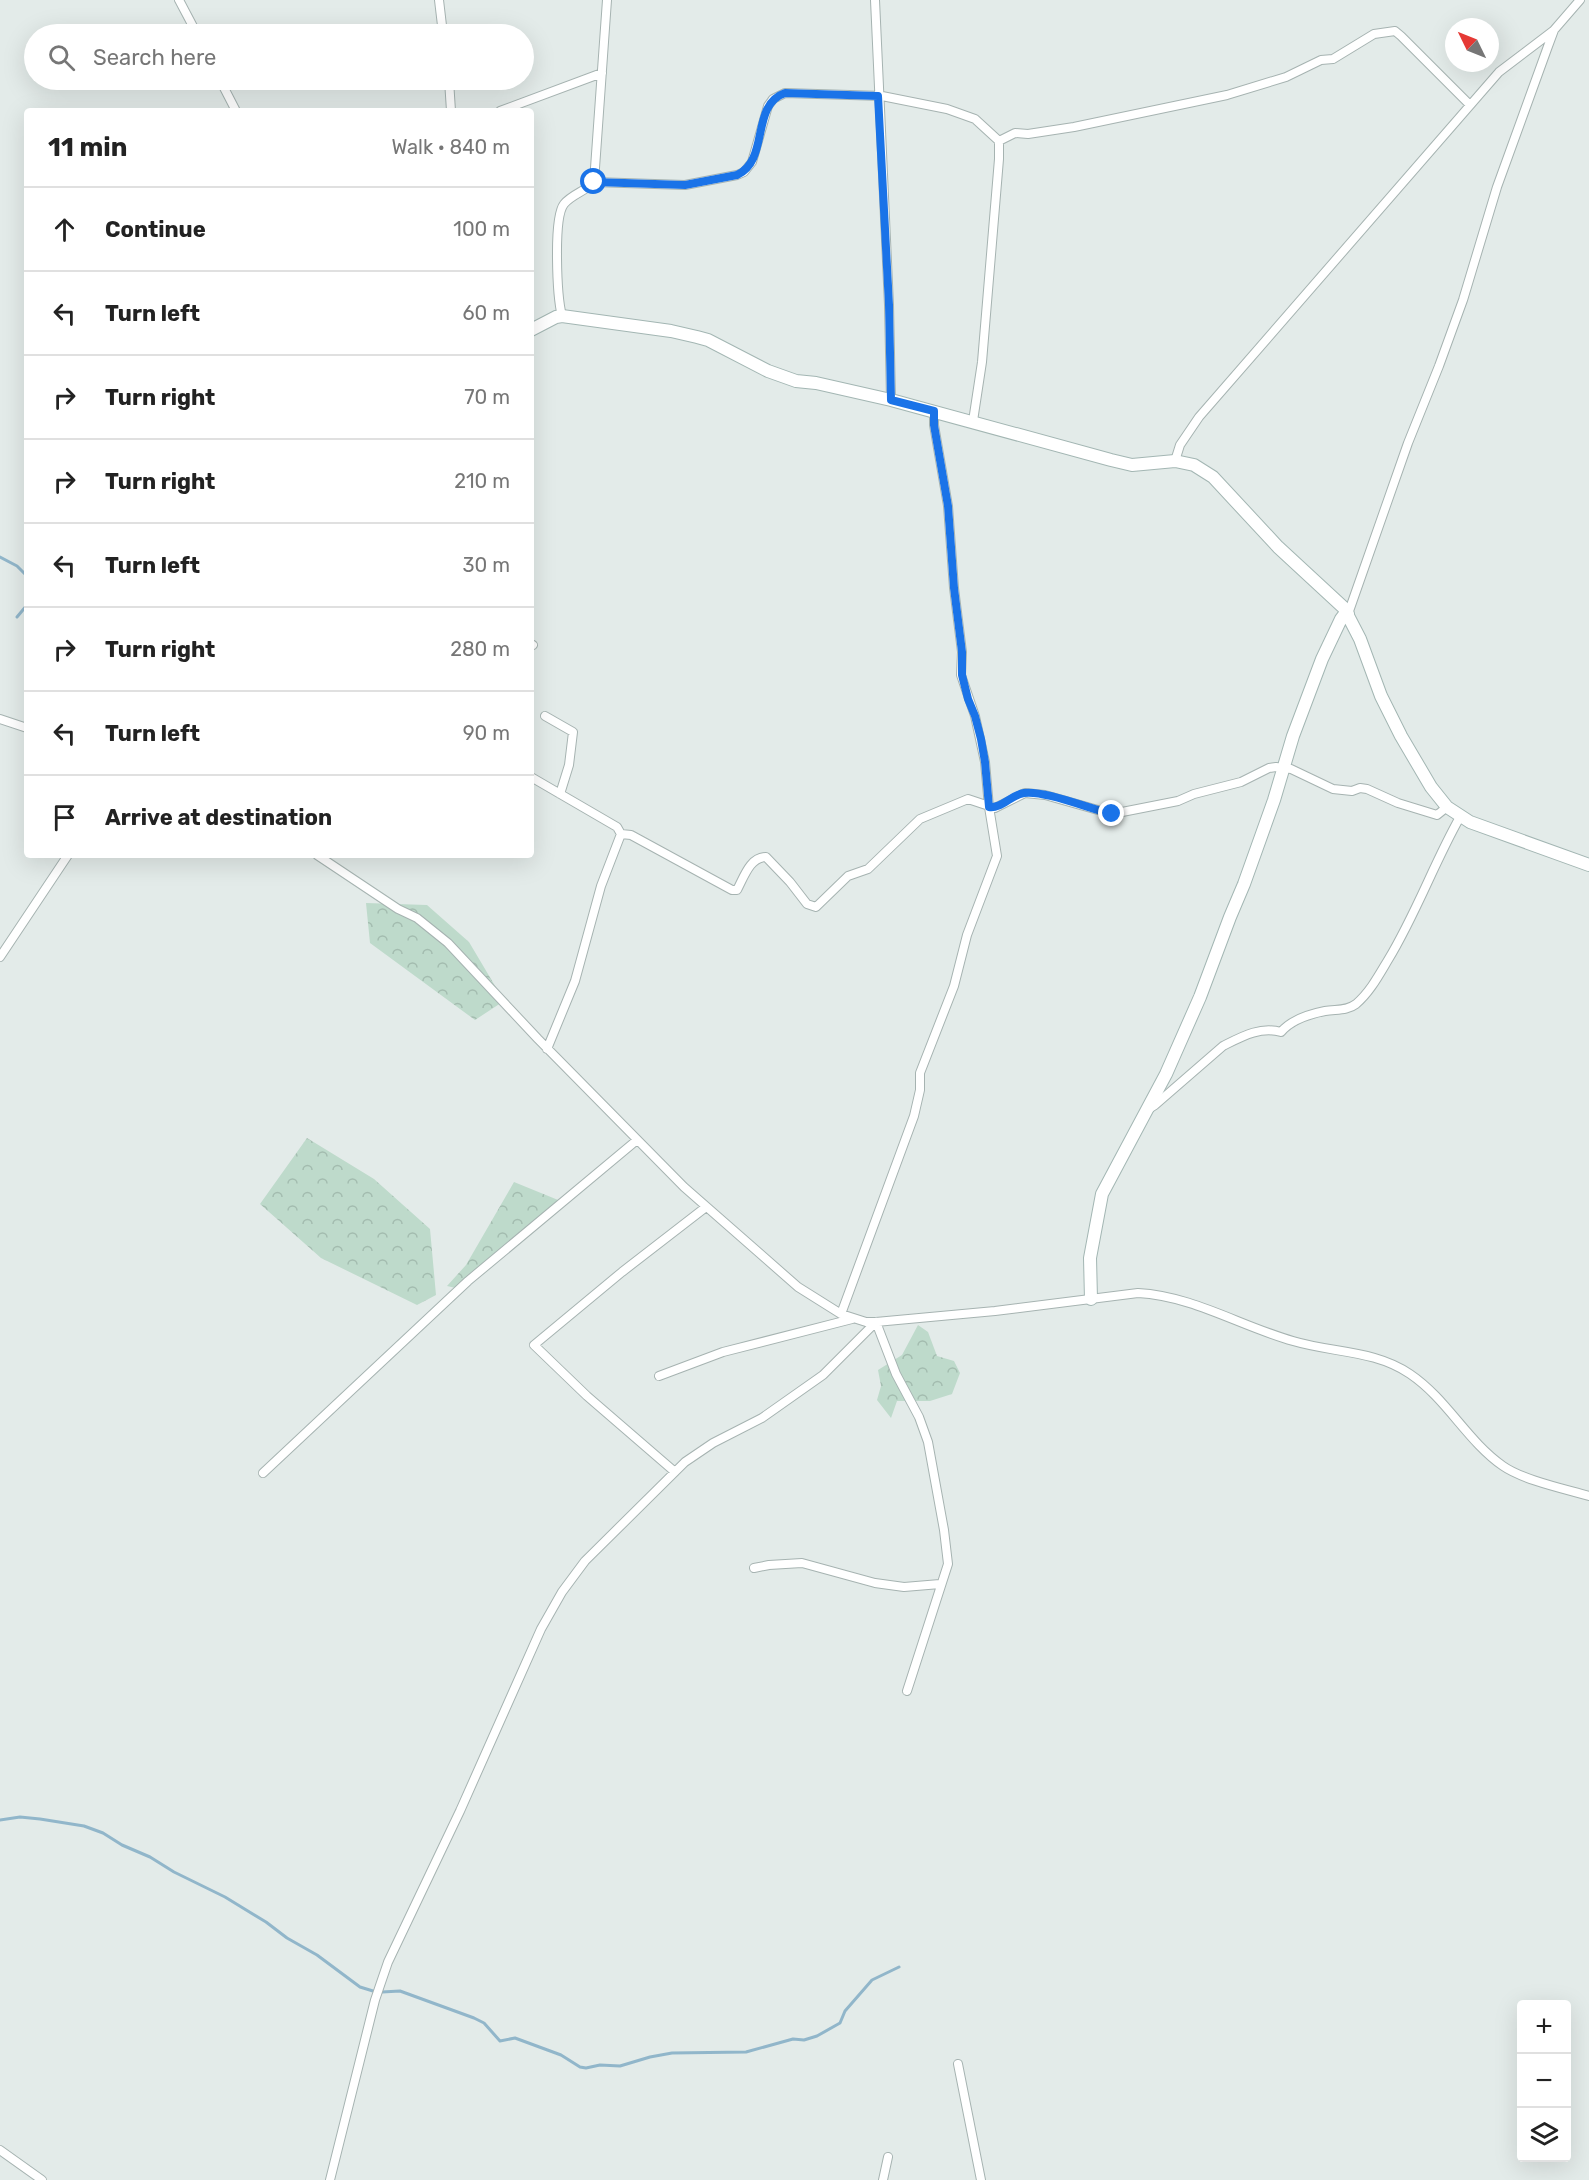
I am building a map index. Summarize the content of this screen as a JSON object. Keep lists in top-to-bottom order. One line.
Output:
{"north":"top left","page":{"search":"Search here","heading":["11 min","Walk · 840 m"],"list":[["Continue","100 m"],["Turn left","60 m"],["Turn right","70 m"],["Turn right","210 m"],["Turn left","30 m"],["Turn right","280 m"],["Turn left","90 m"],"Arrive at destination"],"map_buttons":["+","−"]}}
